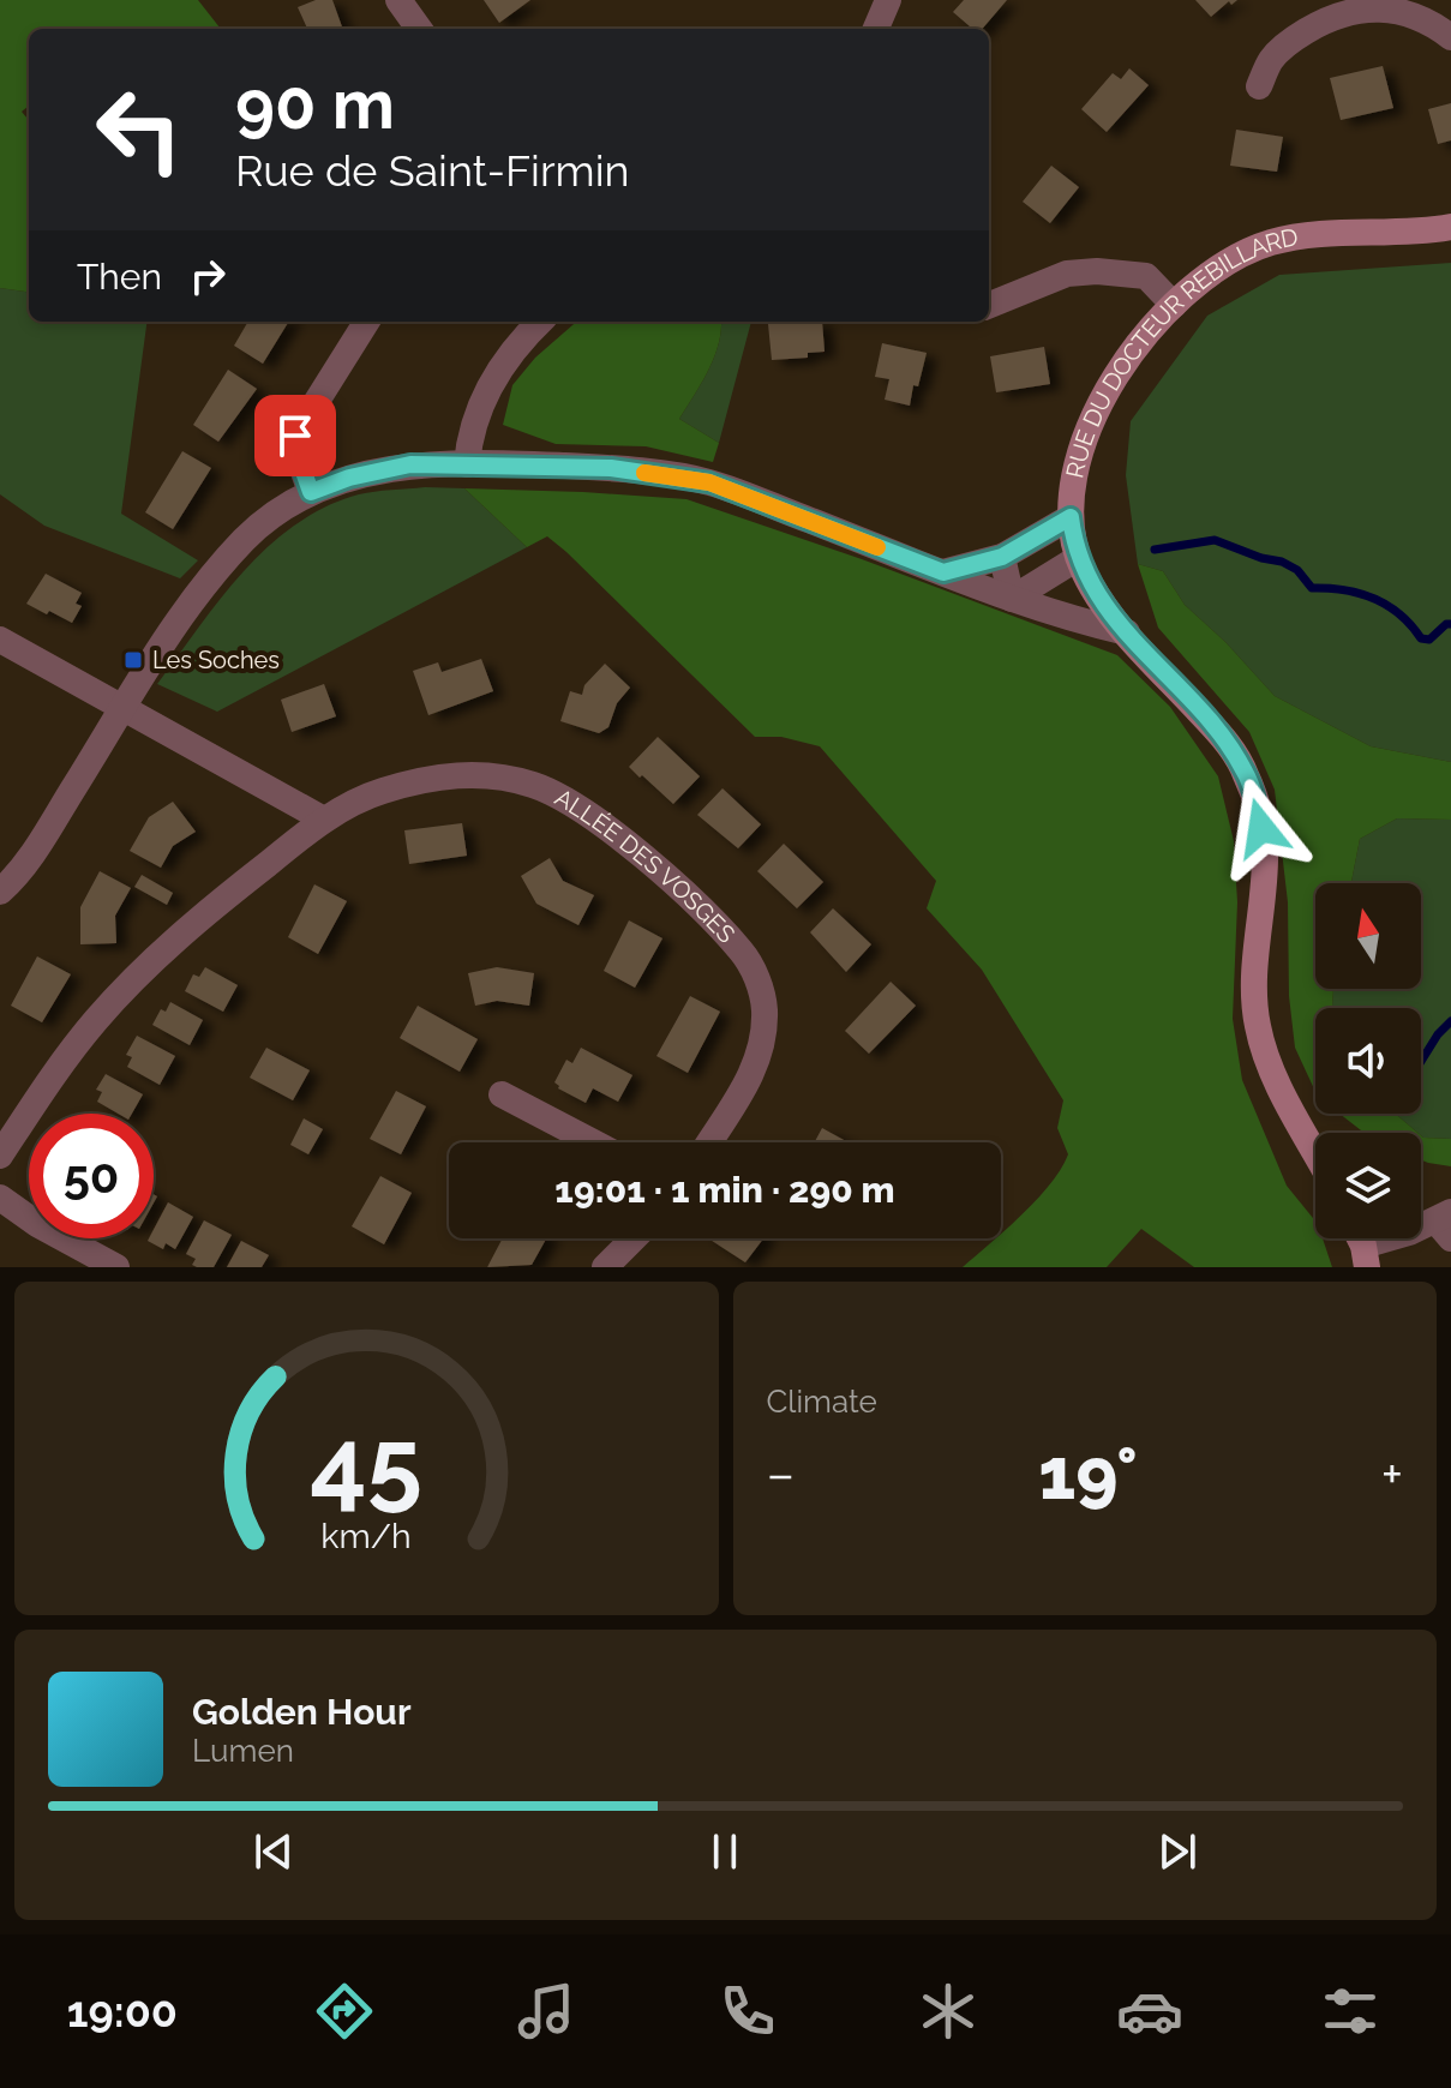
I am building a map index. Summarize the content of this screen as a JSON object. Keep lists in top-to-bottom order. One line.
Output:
{"streets":{"main road":["RUE DU DOCTEUR REBILLARD"],"street":["ALLÉE DES VOSGES"]},"places":{"transit":["Les Soches"]},"north":"top","page":{"turn":["90 m","Rue de Saint-Firmin"],"then":"Then","limit":"50","trip":"19:01 · 1 min · 290 m","tile":"Climate","heat":["−","19°","+"],"song":["Golden Hour","Lumen"],"tabs":"19:00","gauge":["45","km/h"]}}
